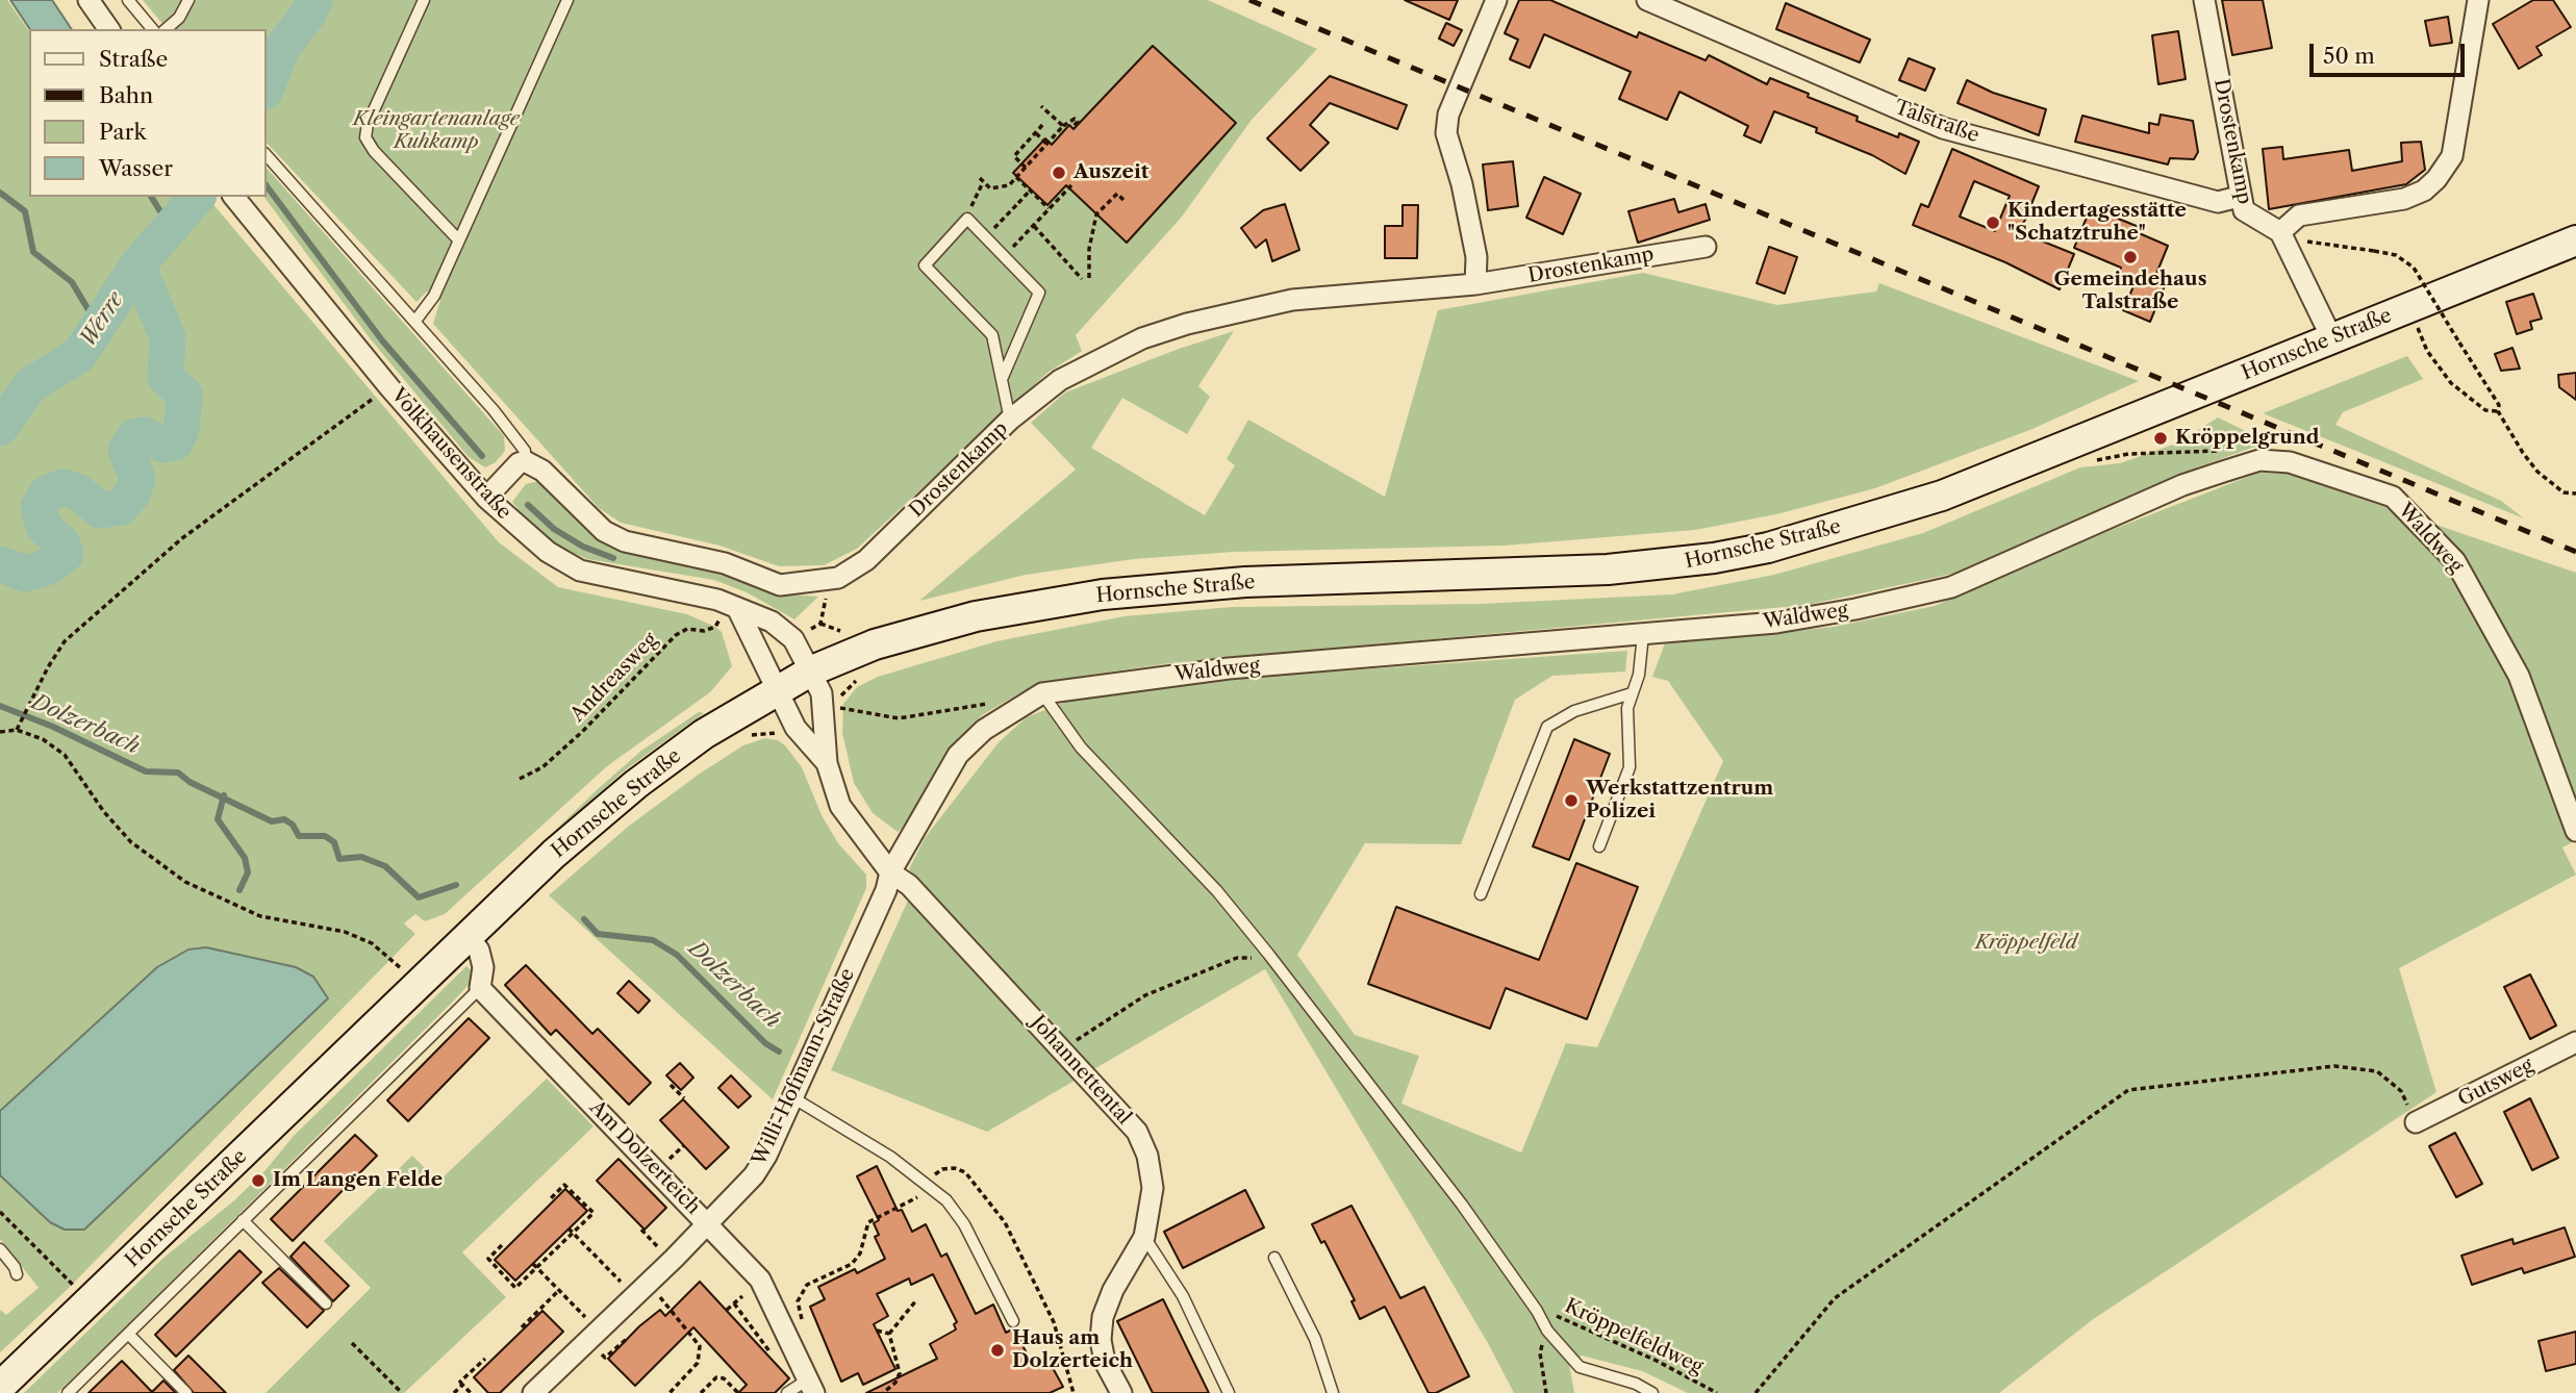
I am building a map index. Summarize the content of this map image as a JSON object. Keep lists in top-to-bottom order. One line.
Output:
{"streets":{"main road":["Hornsche Straße"],"street":["Talstraße","Drostenkamp","Volkhausenstraße","Waldweg","Willi-Hofmann-Straße","Johannettental","Gutsweg","Am Dolzerteich"],"path":["Andreasweg","Kröppelfeldweg"]},"crossings":[["Talstraße","Drostenkamp"],["Hornsche Straße","Volkhausenstraße"],["Volkhausenstraße","Andreasweg"],["Waldweg","Willi-Hofmann-Straße"],["Waldweg","Johannettental"],["Willi-Hofmann-Straße","Johannettental"],["Willi-Hofmann-Straße","Am Dolzerteich"]],"water":["Werre","Dolzerbach"],"parks":["Kleingartenanlage Kuhkamp","Kröppelfeld"],"places":["Auszeit","Kindertagesstätte \"Schatztruhe\"","Gemeindehaus Talstraße","Kröppelgrund","Werkstattzentrum Polizei","Im Langen Felde","Haus am Dolzerteich"],"legend":["Straße","Bahn","Park","Wasser"],"scale_bar":"50 m"}
